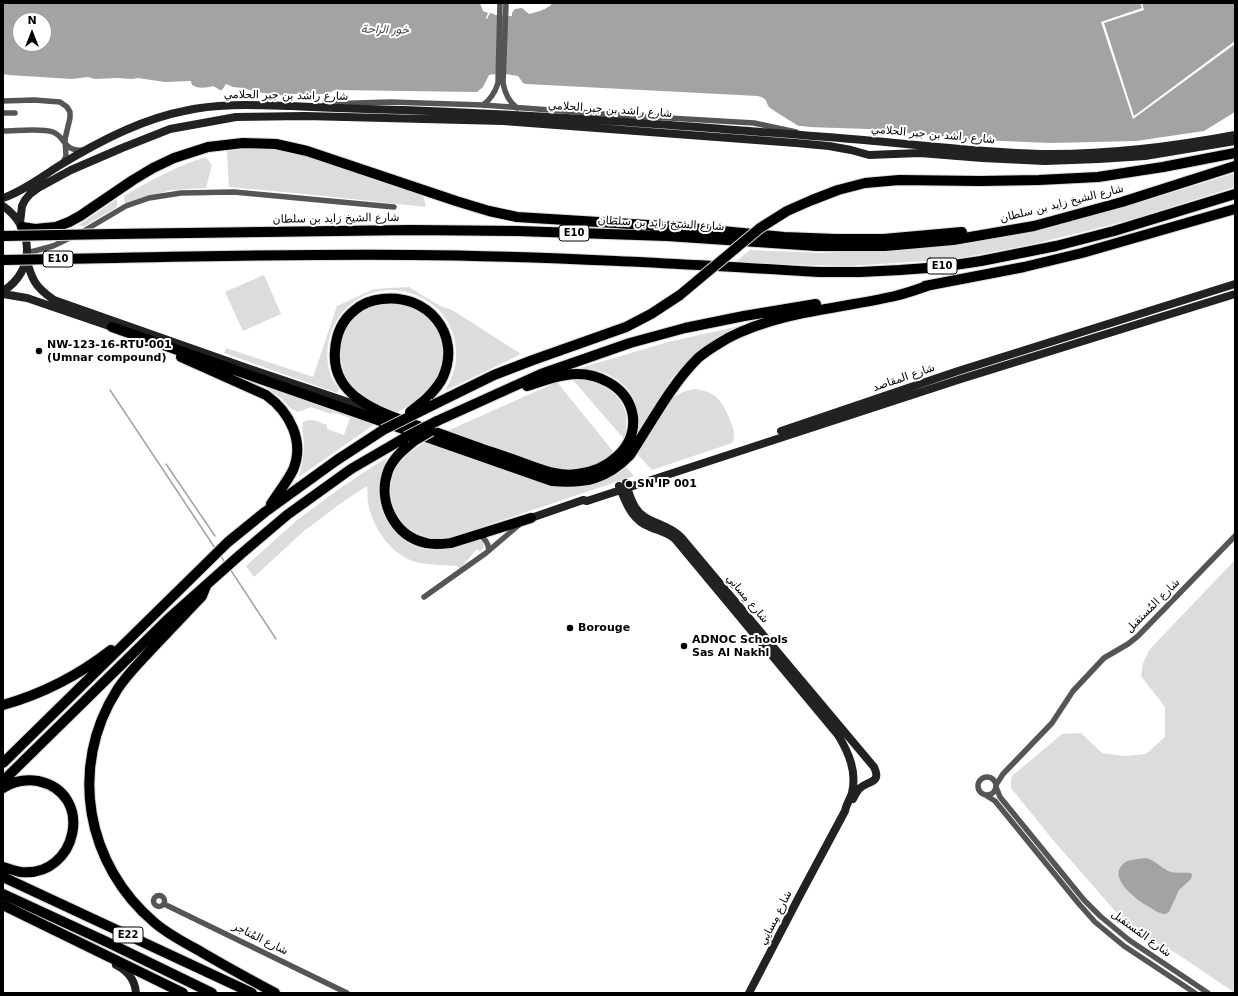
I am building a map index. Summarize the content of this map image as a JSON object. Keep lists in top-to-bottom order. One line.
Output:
{"streets":{"highway":["شارع الشيخ زايد بن سلطان","E10","E22"],"main road":["شارع راشد بن جبر الحلامي","شارع المقاصد","شارع مِسانِي"],"street":["شارع المُستقبل","شارع المُتاجر"]},"crossings":[["شارع المقاصد","شارع مِسانِي"]],"water":["خور الراحة"],"places":["NW-123-16-RTU-001 (Umnar compound)","SN IP 001","Borouge","ADNOC Schools Sas Al Nakhl"],"north":"top"}
